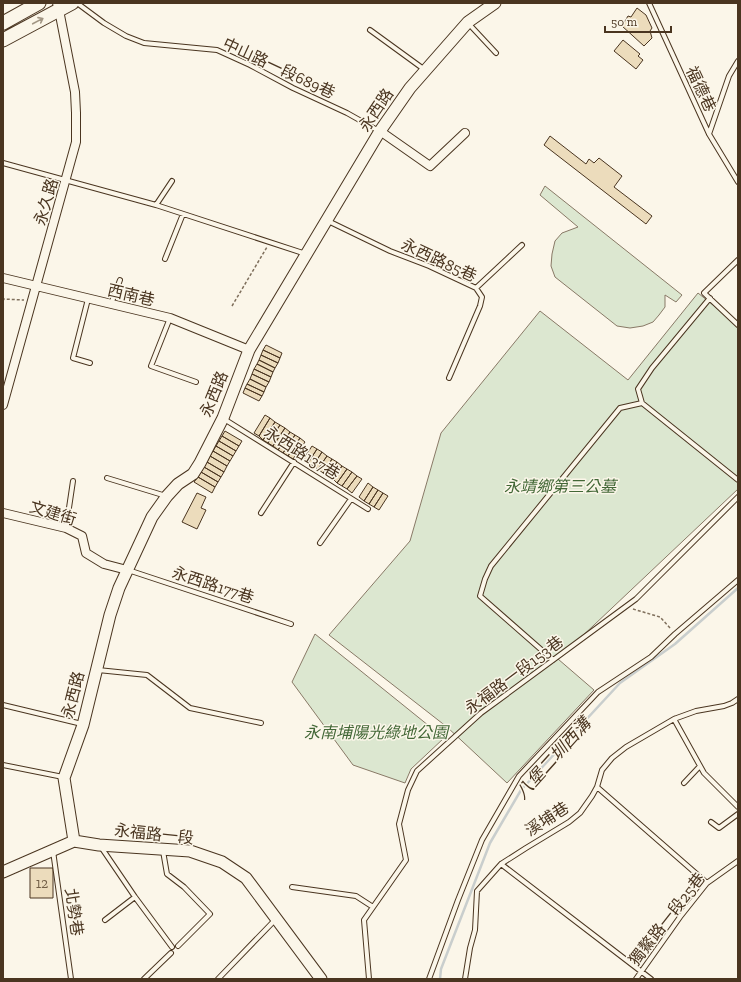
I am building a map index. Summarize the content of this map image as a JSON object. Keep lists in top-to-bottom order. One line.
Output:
{"streets":{"street":["永西路","永久路","西南巷","文建街","永福路一段"],"lane":["中山路一段689巷","福德巷","永西路85巷","永西路137巷","永西路177巷","永福路一段153巷","溪埔巷","北勢巷","獨鰲路一段25巷"]},"crossings":[["中山路一段689巷","永西路"],["永西路","永西路85巷"],["永西路","西南巷"],["永西路","永西路137巷"],["永西路","文建街"],["永西路","永西路177巷"],["永西路","永福路一段"],["永久路","西南巷"],["文建街","永西路177巷"],["永福路一段","北勢巷"]],"water":["八堡二圳西溝"],"parks":["永靖鄉第三公墓","永南埔陽光綠地公園"],"house_numbers":["12"],"scale_bar":"50 m"}
